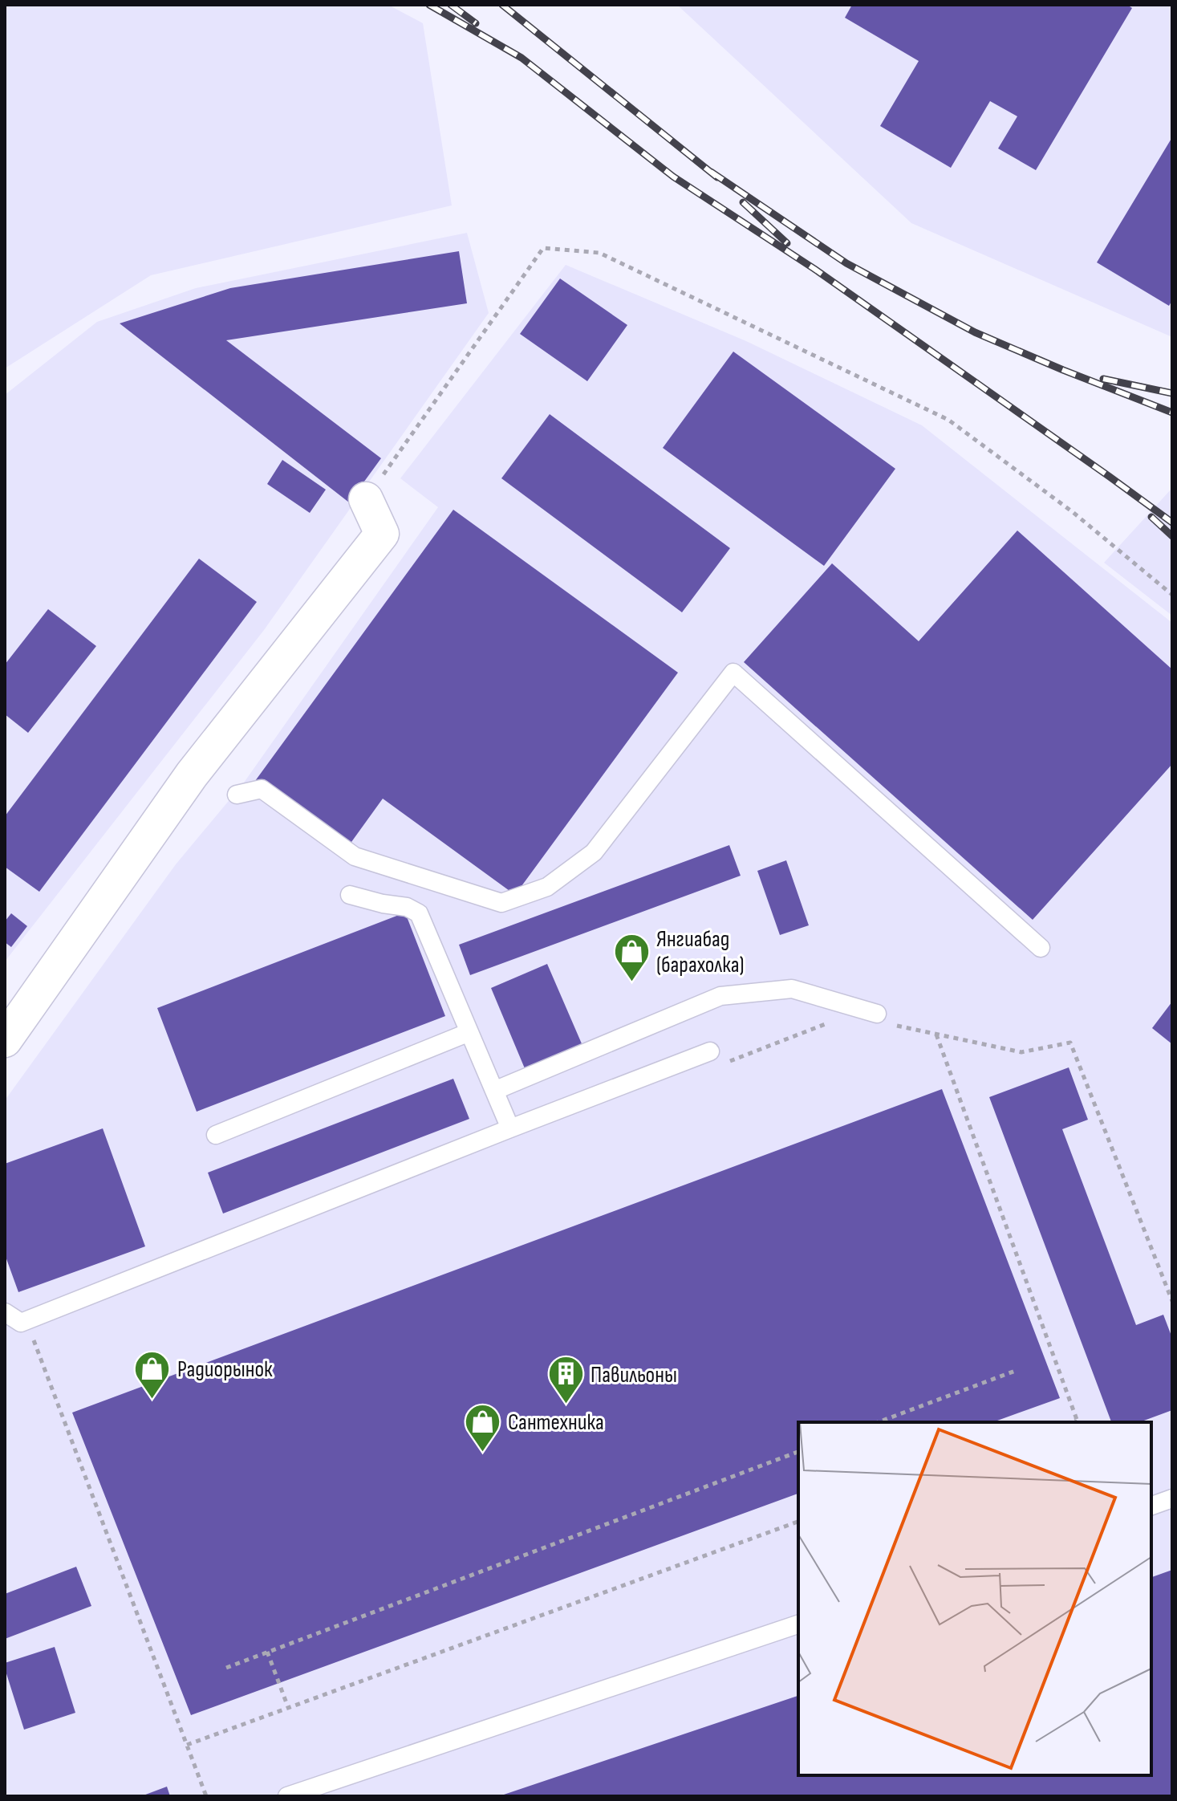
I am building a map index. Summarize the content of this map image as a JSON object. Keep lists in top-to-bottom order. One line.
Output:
{"places":{"shop":["Янгиабад (барахолка)","Радиорынок","Сантехника"],"building":["Павильоны"]}}
